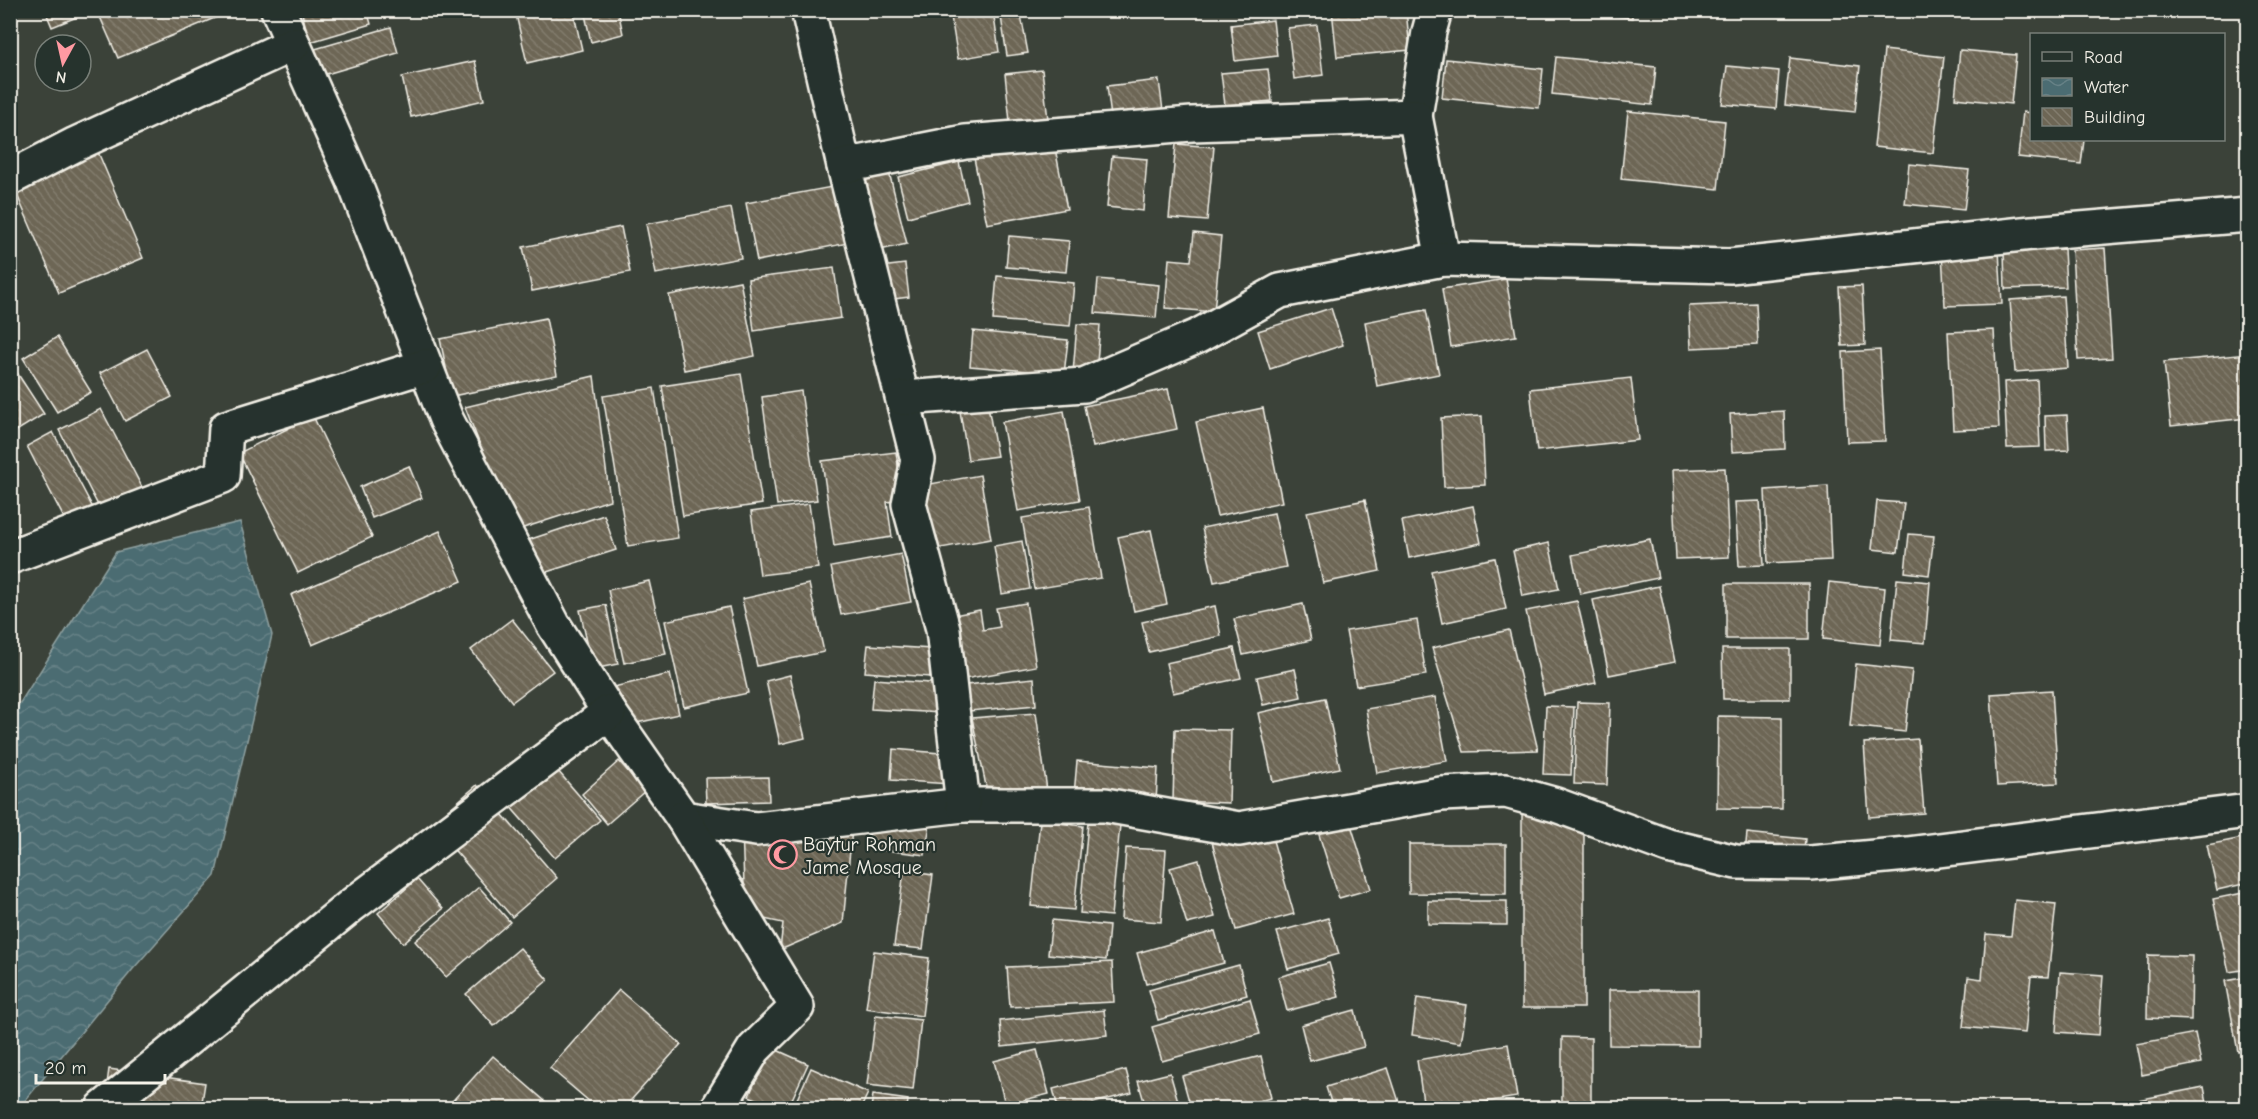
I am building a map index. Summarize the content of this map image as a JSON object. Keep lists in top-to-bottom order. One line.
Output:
{"places":{"mosque":["Baytur Rohman Jame Mosque"]},"legend":["Road","Water","Building"],"scale_bar":"20 m","north":"bottom"}
